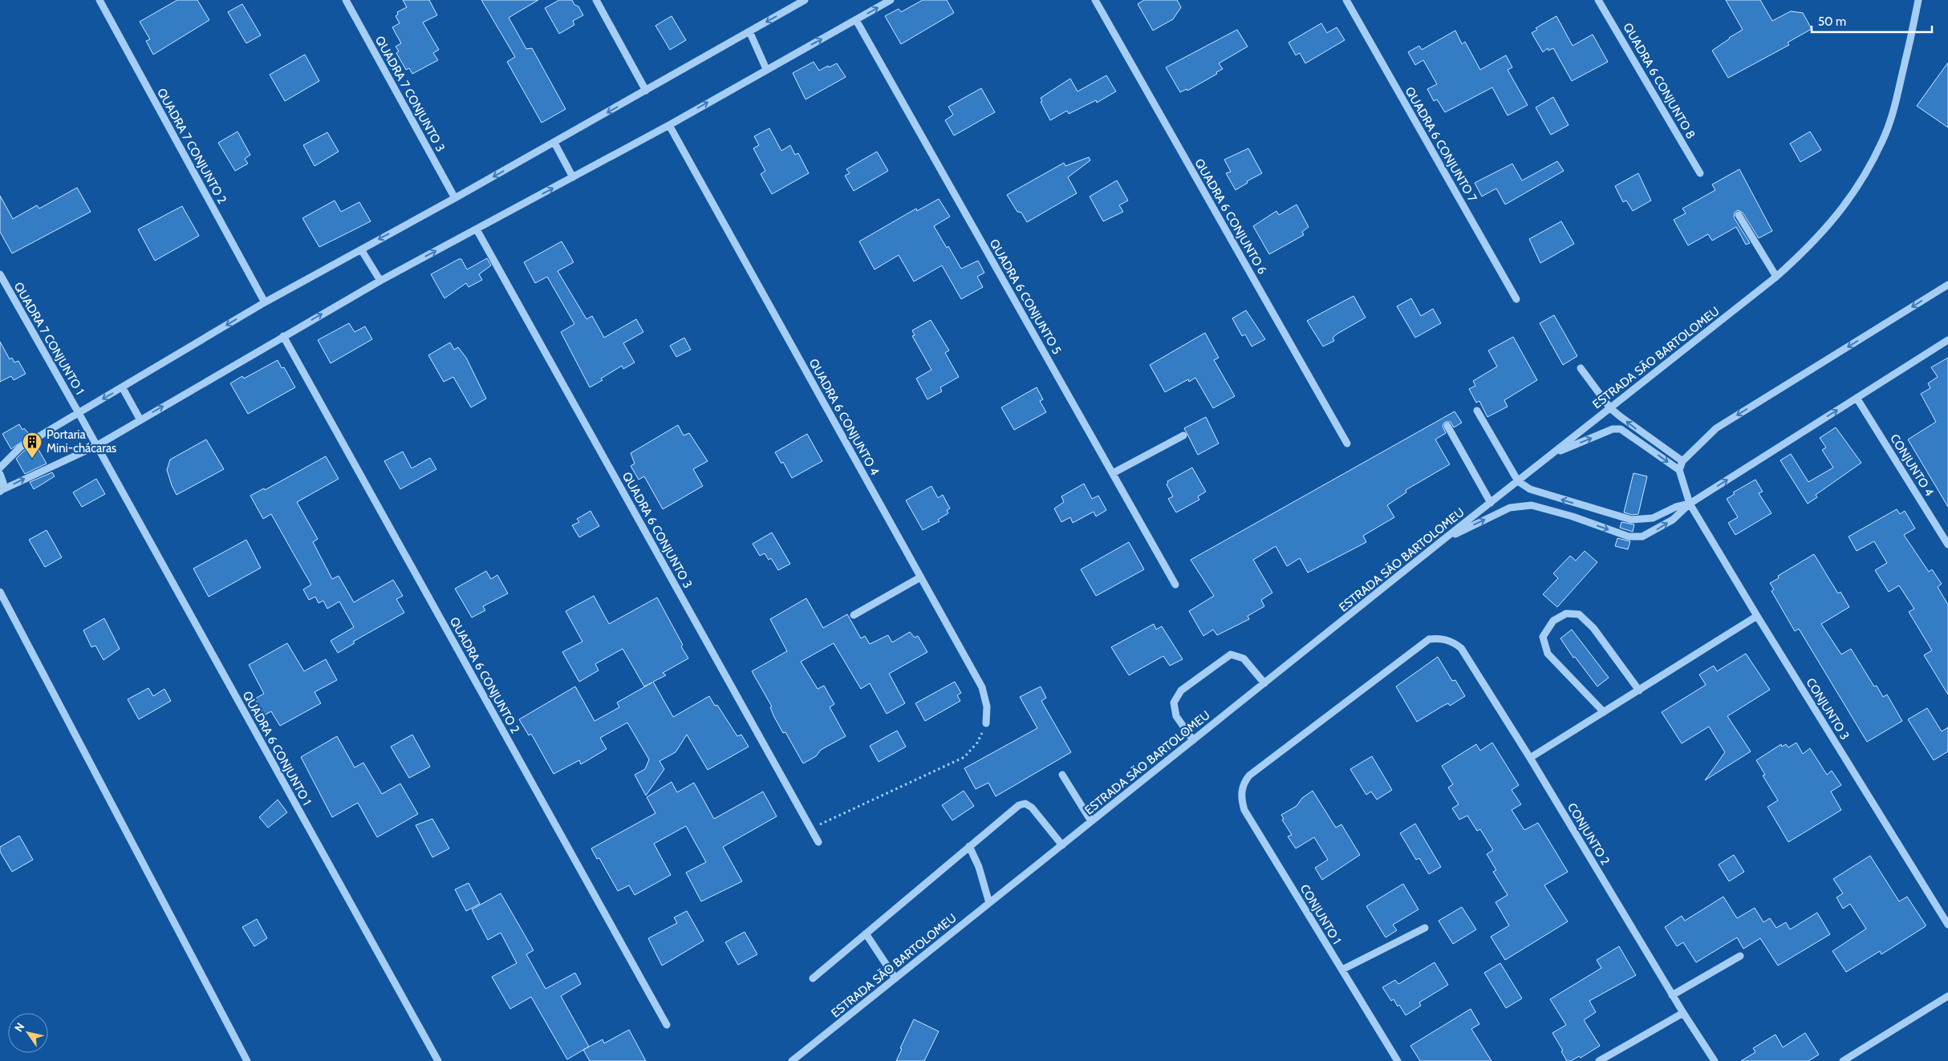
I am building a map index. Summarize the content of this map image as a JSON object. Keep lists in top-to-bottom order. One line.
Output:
{"streets":{"street":["QUADRA 6 CONJUNTO 8","QUADRA 7 CONJUNTO 3","QUADRA 6 CONJUNTO 7","QUADRA 7 CONJUNTO 2","QUADRA 6 CONJUNTO 6","QUADRA 6 CONJUNTO 5","QUADRA 7 CONJUNTO 1","ESTRADA SÃO BARTOLOMEU","QUADRA 6 CONJUNTO 4","CONJUNTO 4","QUADRA 6 CONJUNTO 3","QUADRA 6 CONJUNTO 2","CONJUNTO 3","QUADRA 6 CONJUNTO 1","CONJUNTO 2","CONJUNTO 1"]},"crossings":[["QUADRA 7 CONJUNTO 1","QUADRA 6 CONJUNTO 1"],["CONJUNTO 2","CONJUNTO 1"]],"places":{"building":["Portaria Mini-chácaras"]},"scale_bar":"50 m","north":"top left"}
